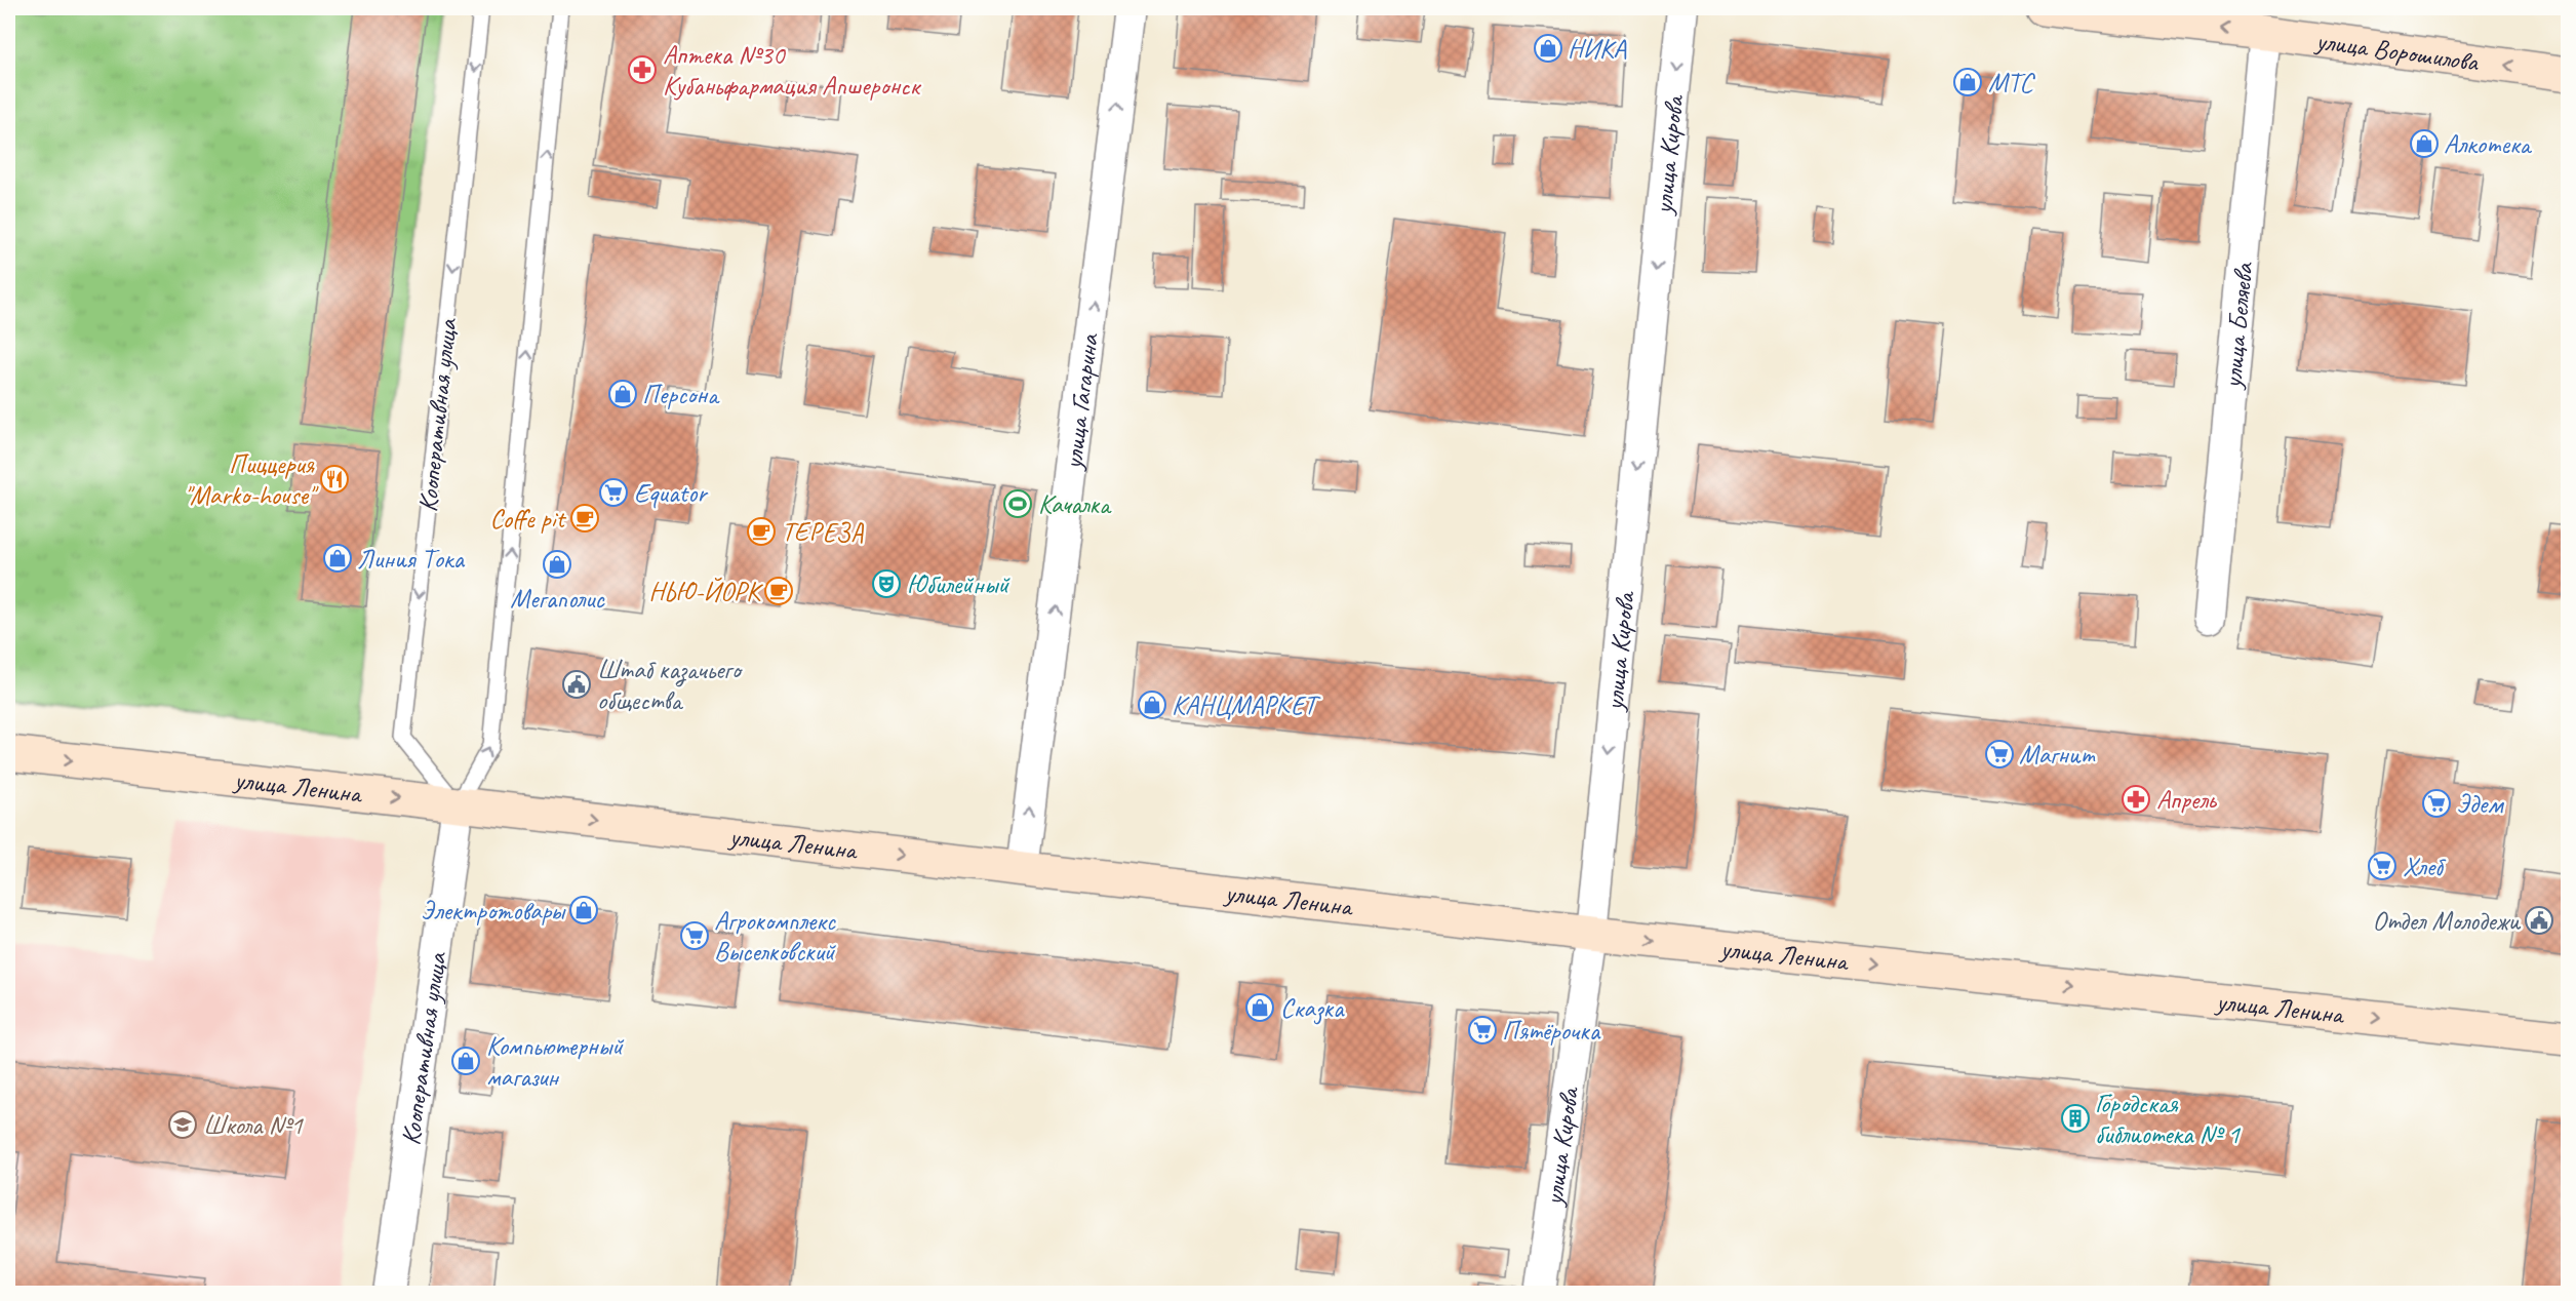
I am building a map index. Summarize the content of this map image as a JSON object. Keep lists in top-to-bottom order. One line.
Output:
{"streets":{"main road":["улица Ворошилова","улица Ленина"],"street":["улица Кирова","улица Беляева","улица Гагарина","Кооперативная улица"]},"crossings":[["улица Ворошилова","улица Беляева"],["улица Кирова","улица Ленина"],["улица Гагарина","улица Ленина"],["Кооперативная улица","улица Ленина"]],"one_way":["улица Ворошилова","улица Кирова","улица Гагарина","улица Ленина"],"places":{"shop":["НИКА","МТС","Алкотека","Персона","Линия Тока","Мегаполис","КАНЦМАРКЕТ","Электротовары","Сказка","Компьютерный магазин"],"pharmacy":["Аптека №30 Кубаньфармация Апшеронск","Апрель"],"restaurant":["Пиццерия \"Marko-house\""],"supermarket":["Equator","Магнит","Эдем","Хлеб","Агрокомплекс Выселковский","Пятёрочка"],"sports":["Качалка"],"cafe":["Coffe pit","ТЕРЕЗА","НЬЮ-ЙОРК"],"theatre":["Юбилейный"],"public building":["Штаб казачьего общества","Отдел Молодежи"],"building":["Городская библиотека № 1"],"school or university":["Школа №1"]}}
